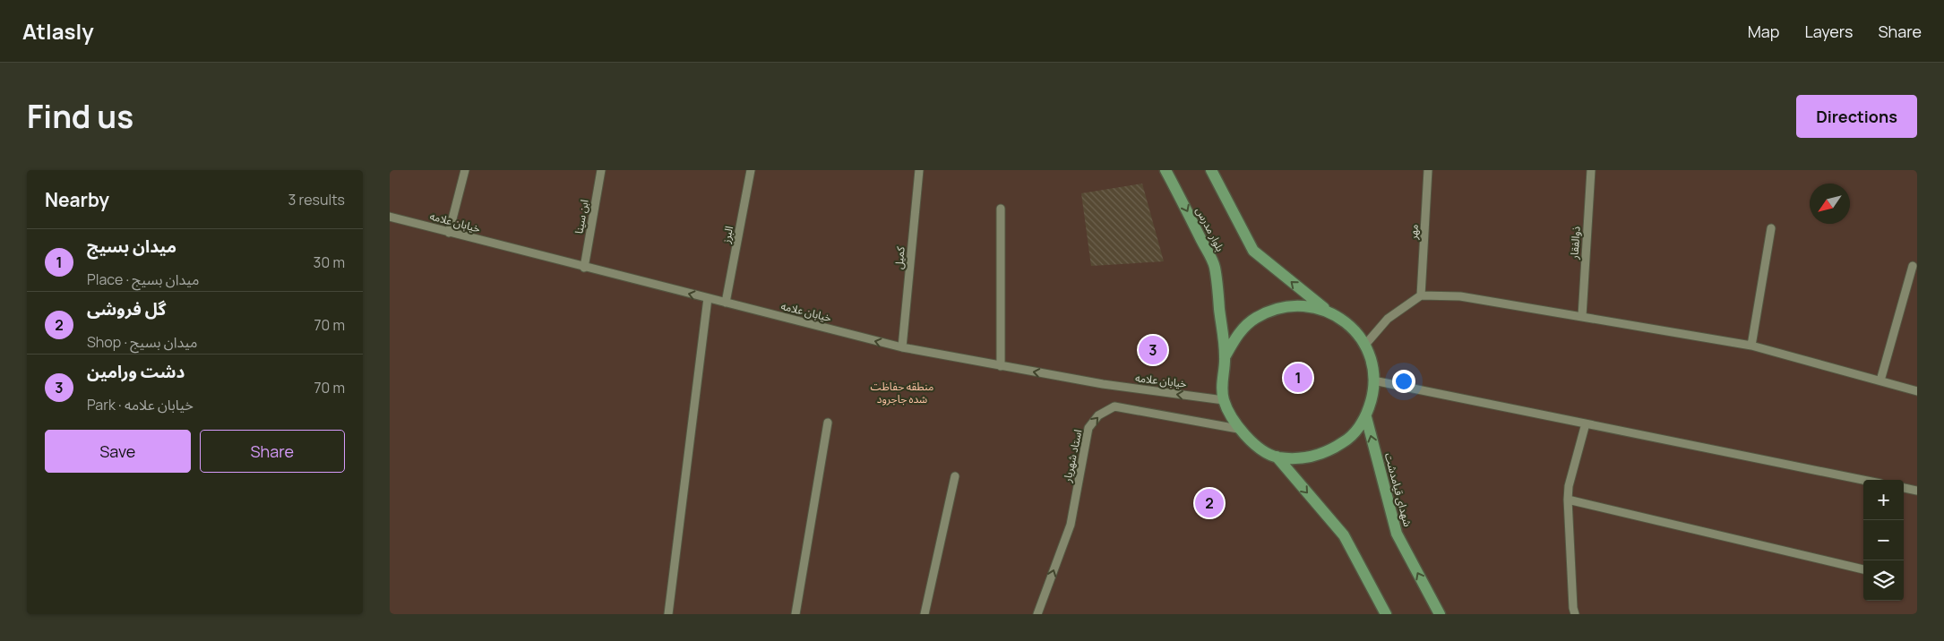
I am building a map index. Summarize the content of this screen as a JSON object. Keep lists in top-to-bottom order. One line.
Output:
{"streets":{"main road":["بلوار مدرس","شهدای قیامدشت"],"street":["ابن سینا","خیابان علامه","مهر","البرز","ذوالفقار","کمیل","استاد شهریار"]},"crossings":[["ابن سینا","خیابان علامه"],["خیابان علامه","بلوار مدرس"],["خیابان علامه","البرز"],["خیابان علامه","کمیل"],["خیابان علامه","استاد شهریار"],["خیابان علامه","شهدای قیامدشت"],["بلوار مدرس","استاد شهریار"],["بلوار مدرس","شهدای قیامدشت"],["استاد شهریار","شهدای قیامدشت"]],"one_way":["خیابان علامه"],"parks":["منطقه حفاظت شده جاجرود"],"north":"bottom left","page":{"header":"Atlasly","nav":["Map","Layers","Share"],"title":"Find us","buttons":["Directions",["Save","Share"]],"heading":["Nearby","3 results"],"list":[{"mark":"1","name":"میدان بسیج","note":"Place · میدان بسیج","value":"30 m"},{"mark":"2","name":"گل فروشی","note":"Shop · میدان بسیج","value":"70 m"},{"mark":"3","name":"دشت ورامین","note":"Park · خیابان علامه","value":"70 m"}],"pins":["3","1","2"],"map_buttons":["+","−"]}}
